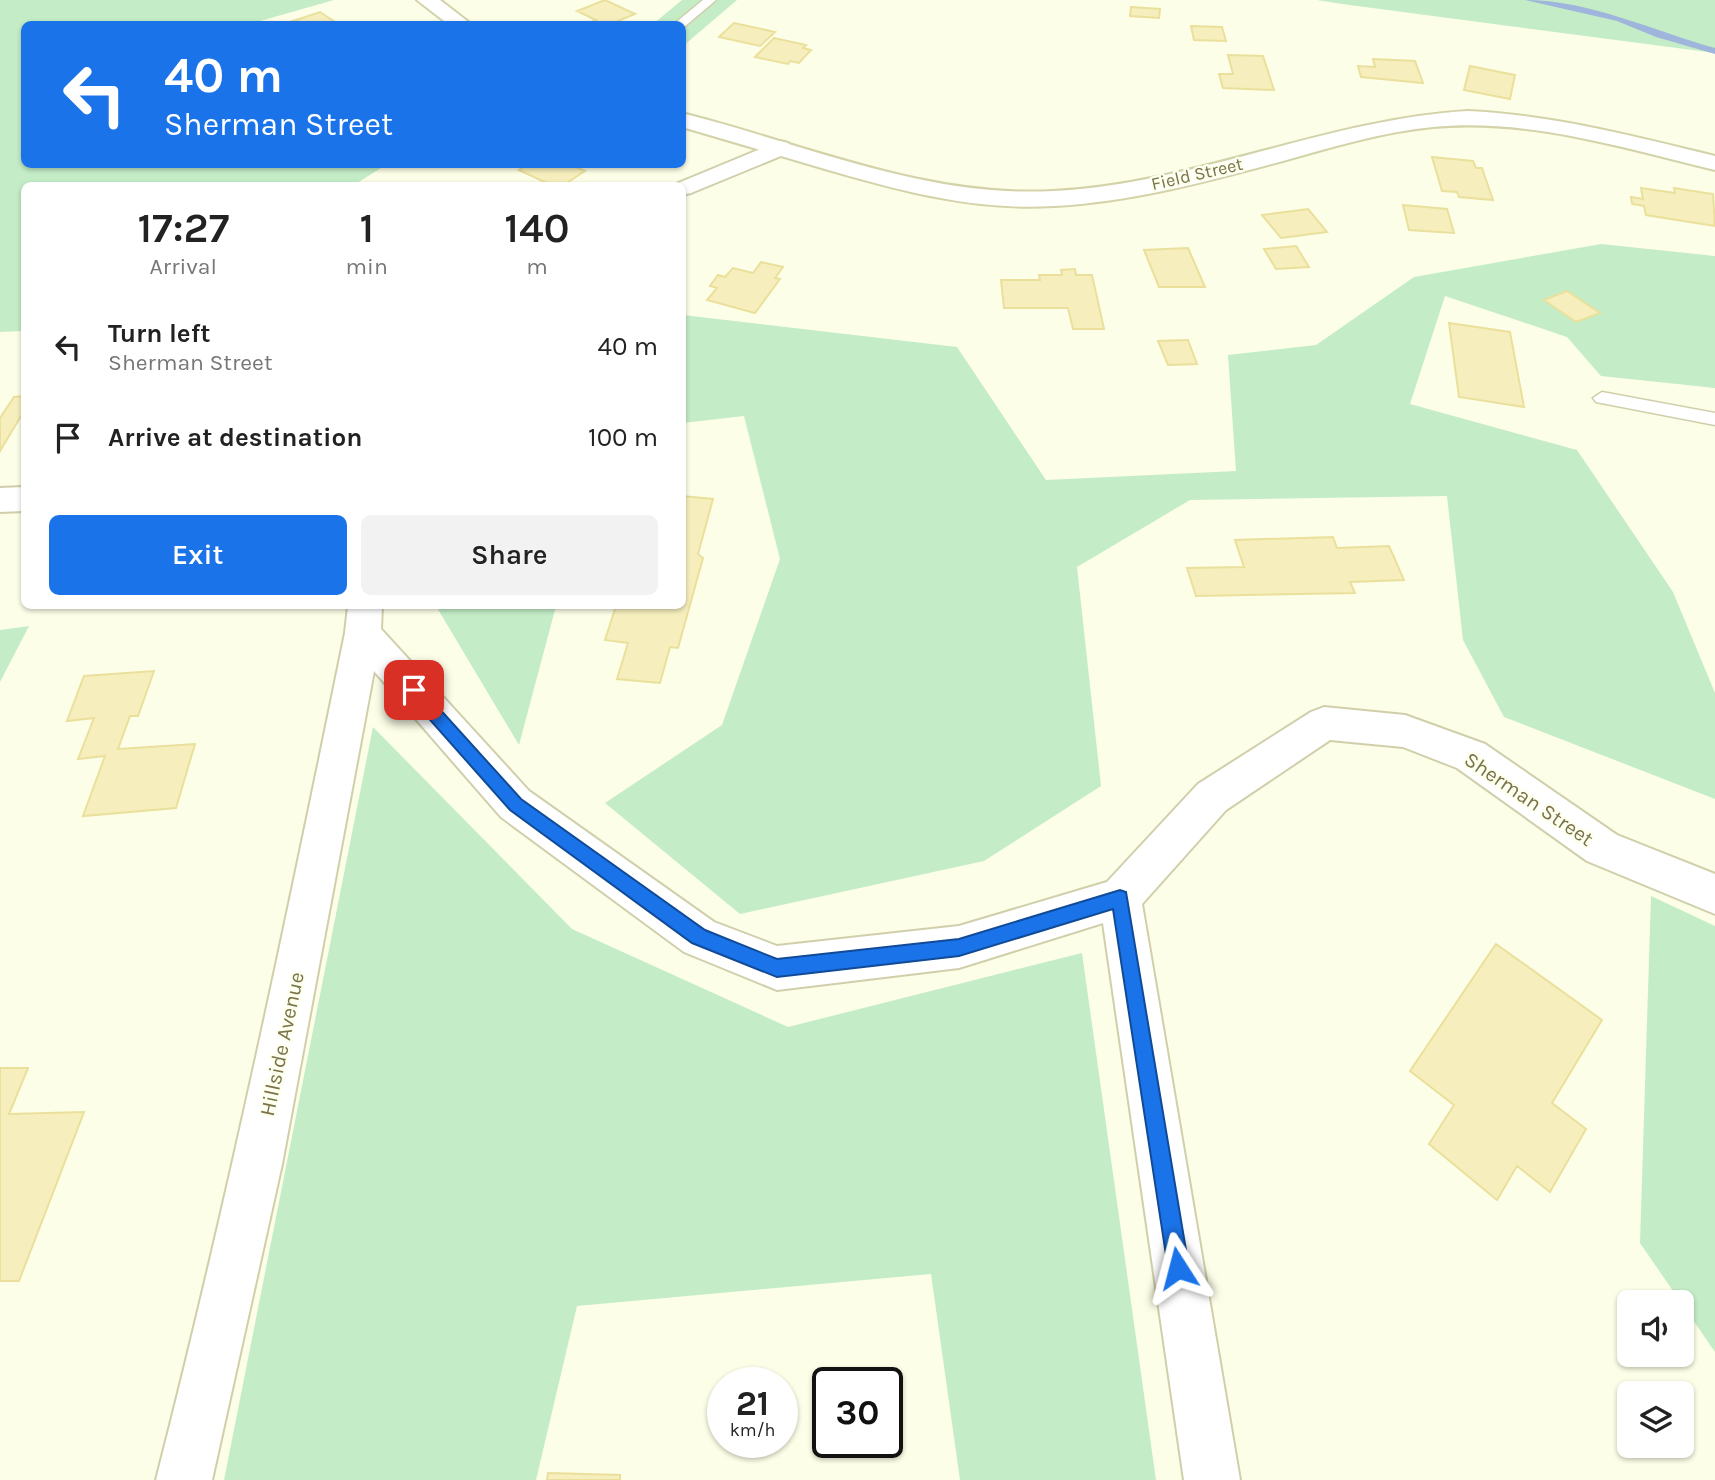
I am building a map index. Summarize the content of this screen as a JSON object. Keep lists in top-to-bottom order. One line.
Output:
{"streets":{"street":["Field Street","Sherman Street","Hillside Avenue"]},"page":{"turn":["40 m","Sherman Street"],"eta":["17:27","Arrival","1","min","140","m"],"list":[{"name":"Turn left","note":"Sherman Street","value":"40 m"},{"name":"Arrive at destination","value":"100 m"}],"buttons":["Exit","Share"],"speed":"21 km/h","limit":"30"}}
